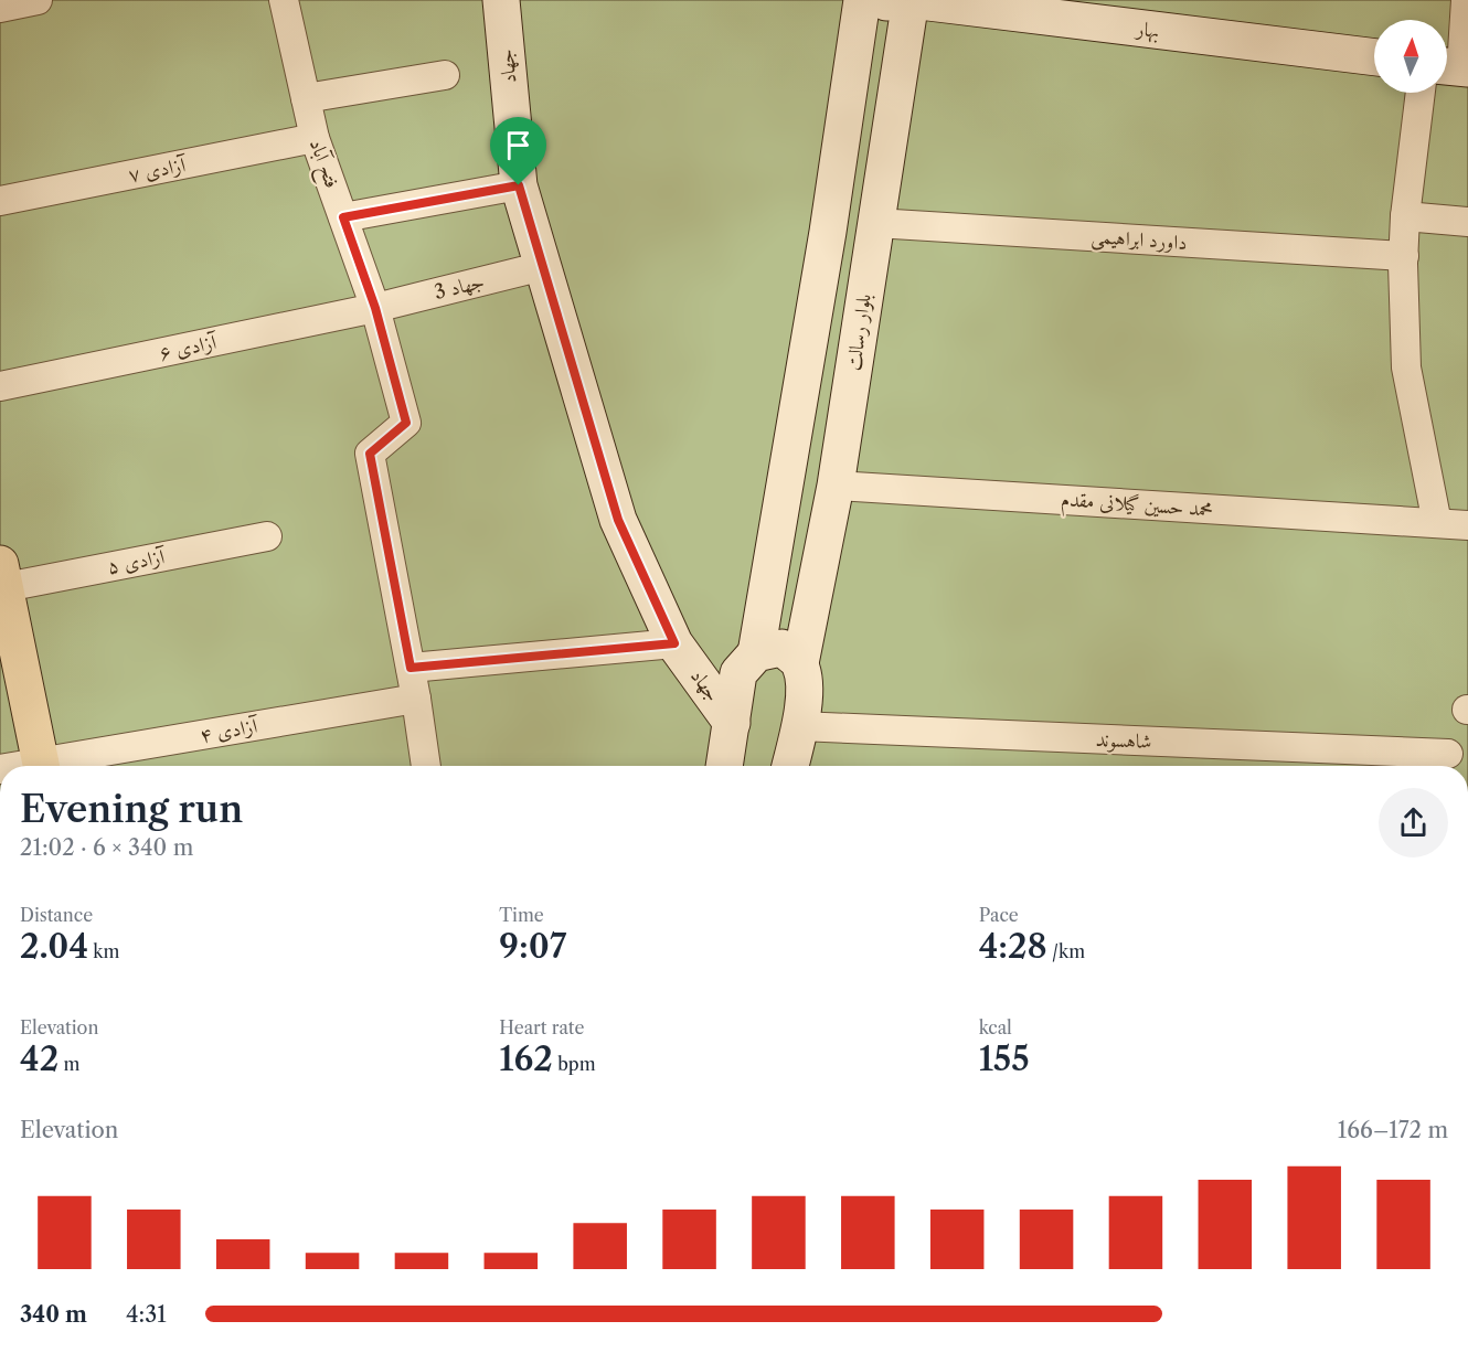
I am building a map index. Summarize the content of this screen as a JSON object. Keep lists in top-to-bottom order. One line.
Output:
{"streets":{"main road":["بهار","جهاد","بلوار رسالت"],"street":["فتح آباد","آزادی ۷","داورد ابراهیمی","جهاد 3","آزادی ۶","محمد حسین گیلانی مقدم","آزادی ۵","آزادی ۴","شاهسوند"]},"crossings":[["بهار","بلوار رسالت"],["جهاد","جهاد 3"],["فتح آباد","آزادی ۷"],["فتح آباد","جهاد 3"],["فتح آباد","آزادی ۶"],["فتح آباد","آزادی ۴"],["داورد ابراهیمی","بلوار رسالت"],["جهاد 3","آزادی ۶"],["بلوار رسالت","محمد حسین گیلانی مقدم"],["بلوار رسالت","شاهسوند"]],"north":"top","page":{"heading":["Evening run","21:02 · 6 × 340 m"],"stats":[["Distance","2.04 km"],["Time","9:07"],["Pace","4:28 /km"],["Elevation","42 m"],["Heart rate","162 bpm"],["kcal","155"]],"chart":["Elevation","166–172 m"],"list":[{"name":"340 m","note":"4:31"}]}}
